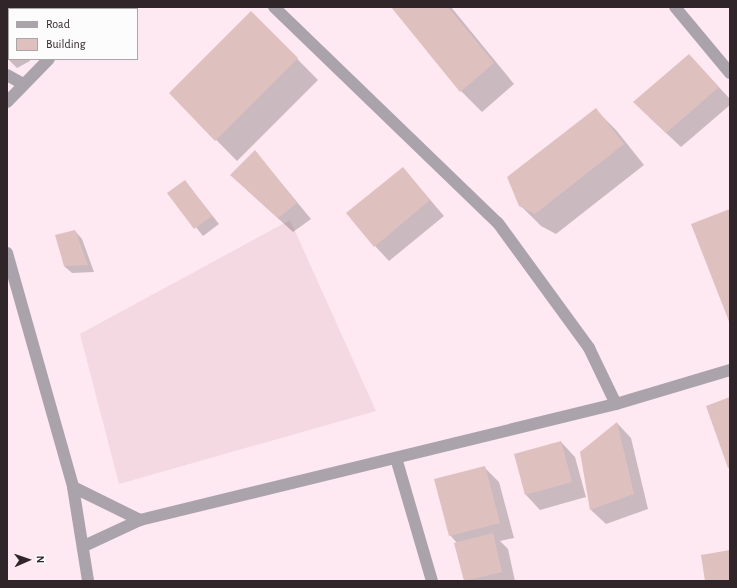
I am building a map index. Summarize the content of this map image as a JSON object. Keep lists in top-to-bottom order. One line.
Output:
{"legend":["Road","Building"],"north":"right"}
